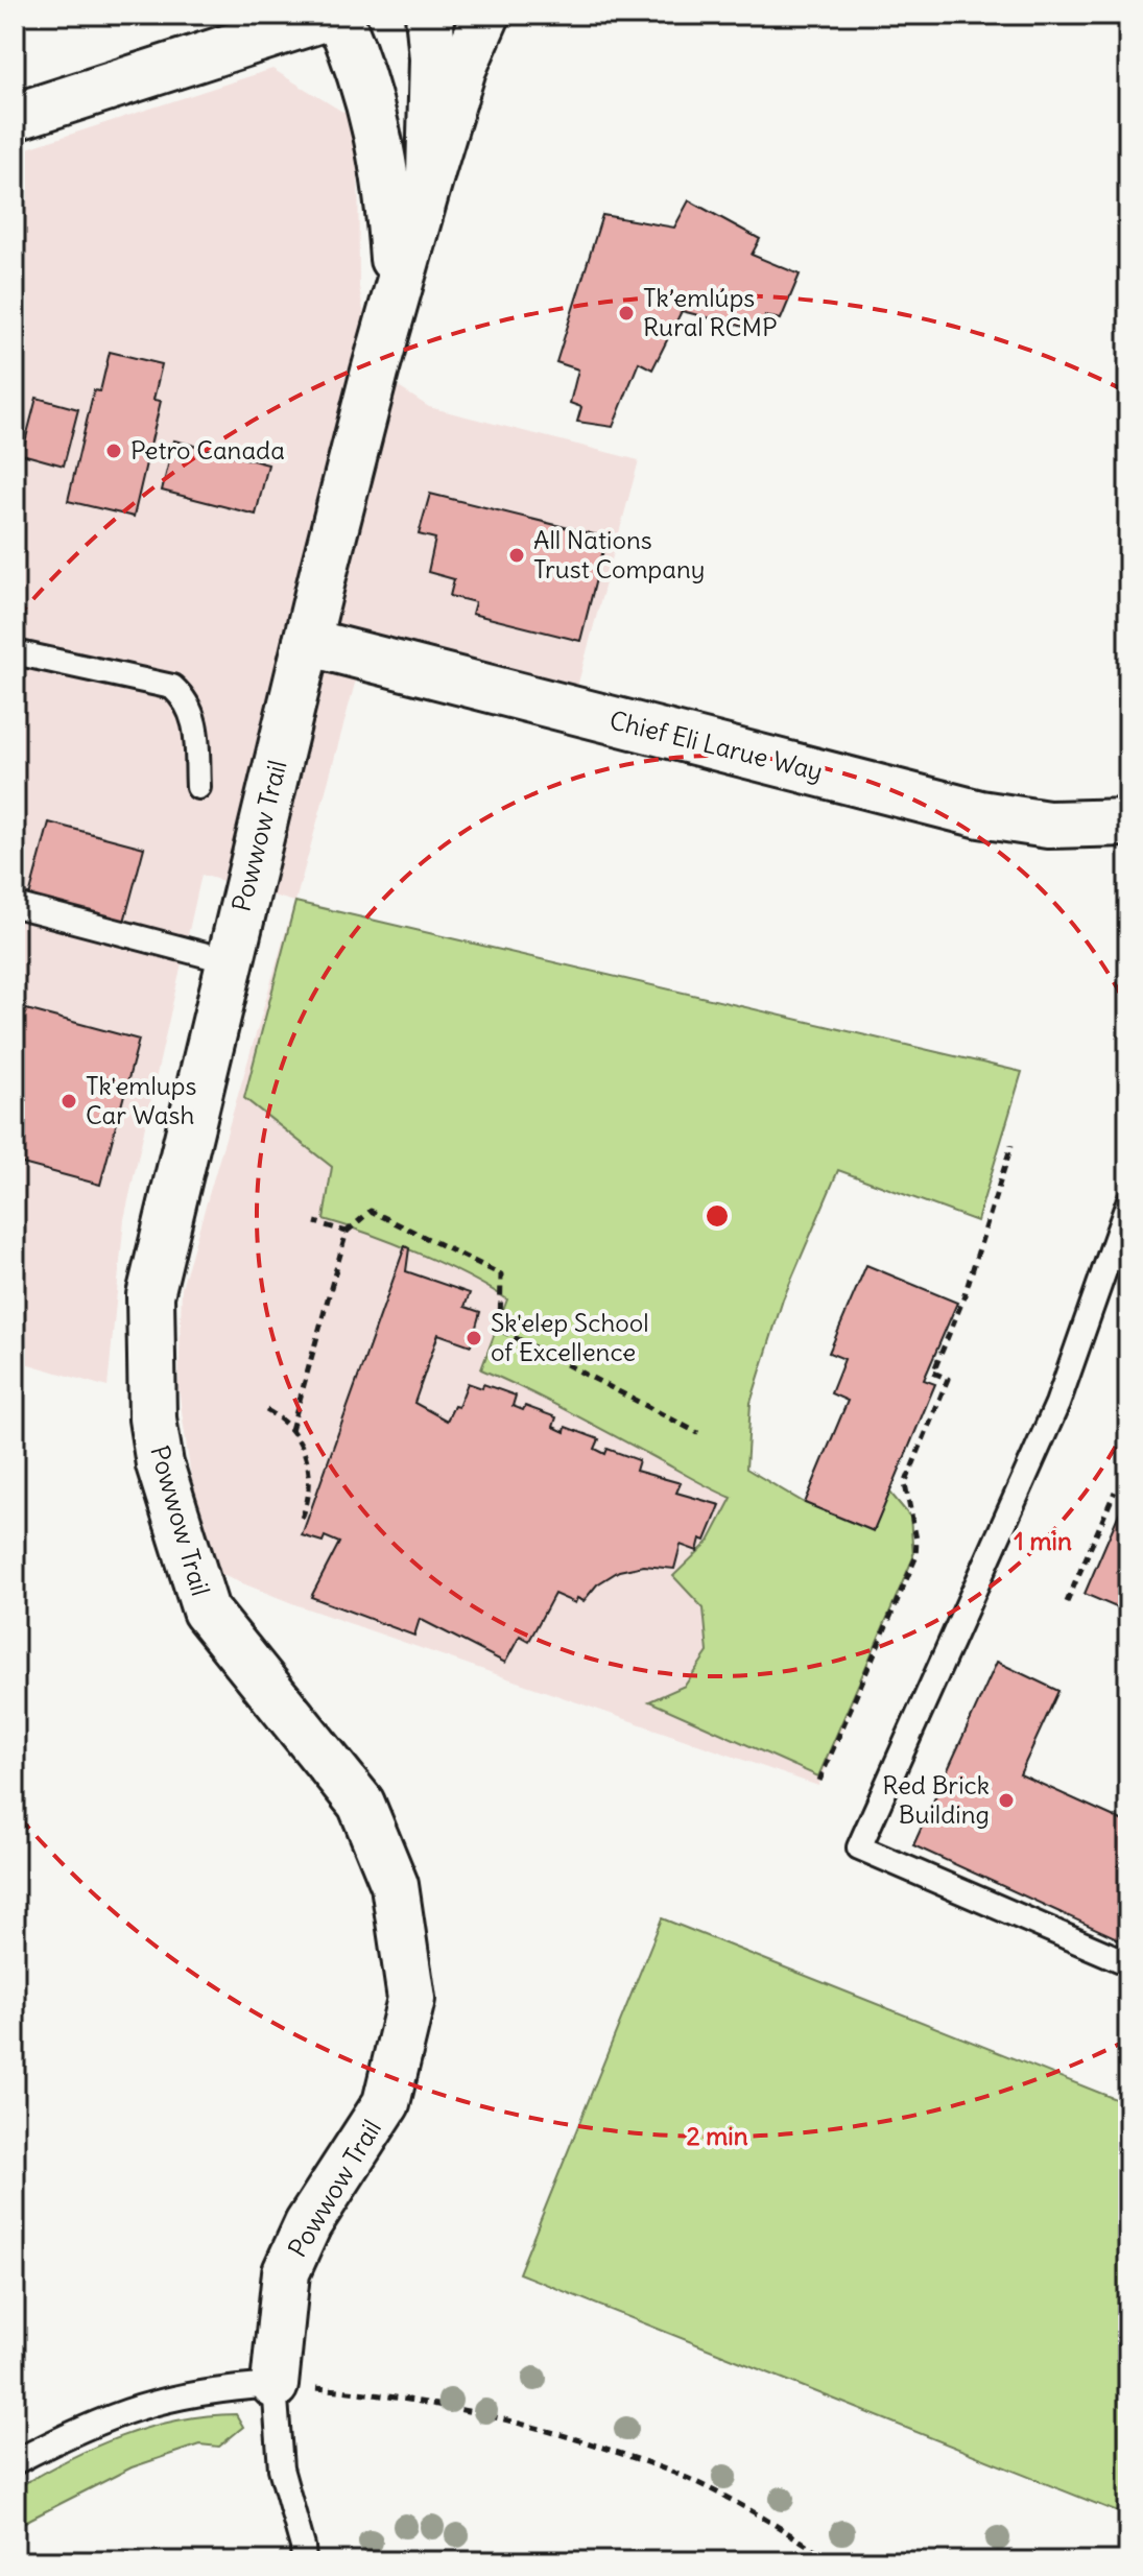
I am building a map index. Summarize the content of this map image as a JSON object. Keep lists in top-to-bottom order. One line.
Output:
{"streets":{"street":["Chief Eli Larue Way","Powwow Trail"]},"crossings":[["Chief Eli Larue Way","Powwow Trail"]],"places":["Tk’emlúps Rural RCMP","Petro Canada","All Nations Trust Company","Tk'emlups Car Wash","Sk'elep School of Excellence","Red Brick Building"],"rings":["1 min","2 min"]}
